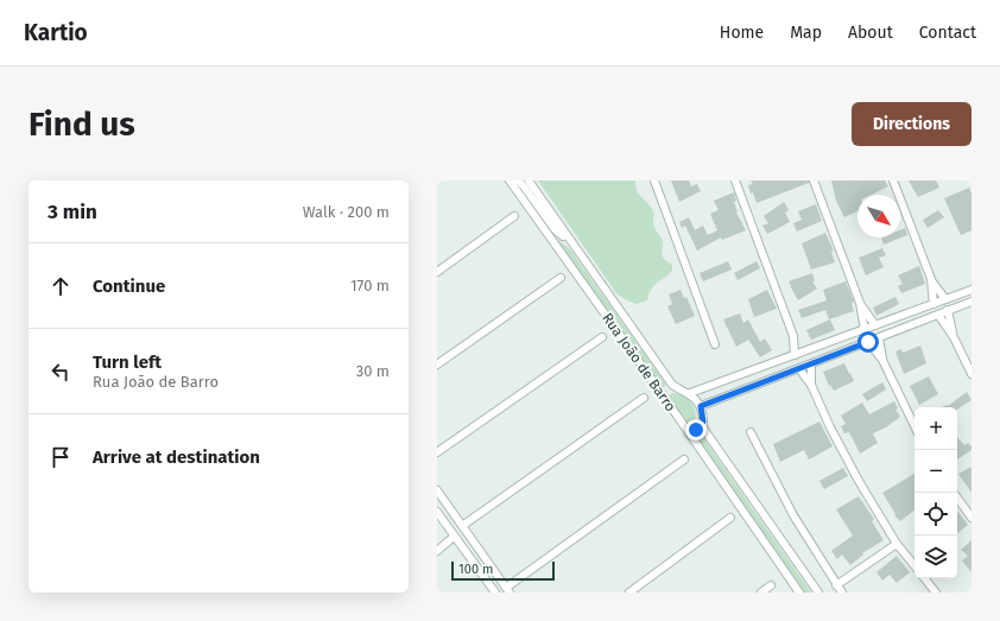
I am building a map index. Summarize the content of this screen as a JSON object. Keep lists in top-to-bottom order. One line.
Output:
{"streets":{"street":["Rua João de Barro"]},"scale_bar":"100 m","north":"bottom right","page":{"header":"Kartio","nav":["Home","Map","About","Contact"],"buttons":"Directions","title":"Find us","heading":["3 min","Walk · 200 m"],"list":[["Continue","170 m"],["Turn left","Rua João de Barro","30 m"],"Arrive at destination"],"map_buttons":["+","−"],"scale":"100 m"}}
